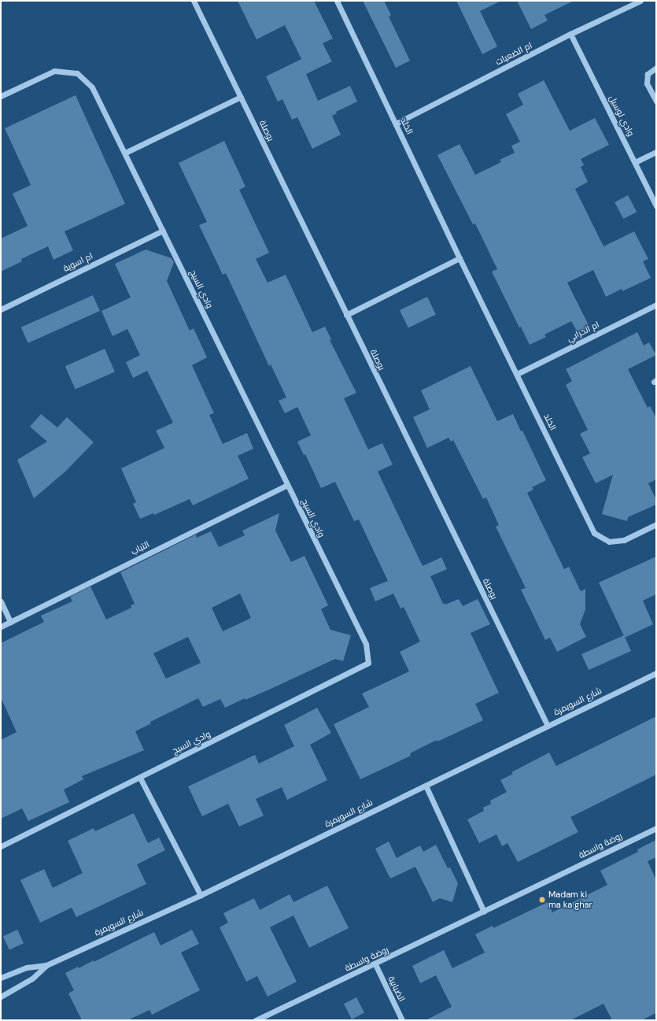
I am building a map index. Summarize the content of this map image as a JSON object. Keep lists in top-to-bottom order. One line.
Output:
{"streets":{"street":["ام الضعيات","وادي لوسيل","الخلد","بوصلة","ام اسوية","وادي السيج","ام الحرابي","التباب","شارع السويمرة","روضة واسطة","الضبابية"]},"crossings":[["ام الضعيات","وادي لوسيل"],["ام الضعيات","الخلد"],["الخلد","ام الحرابي"],["بوصلة","شارع السويمرة"],["ام اسوية","وادي السيج"],["وادي السيج","التباب"],["روضة واسطة","الضبابية"]],"places":["Madam ki ma ka ghar"]}
